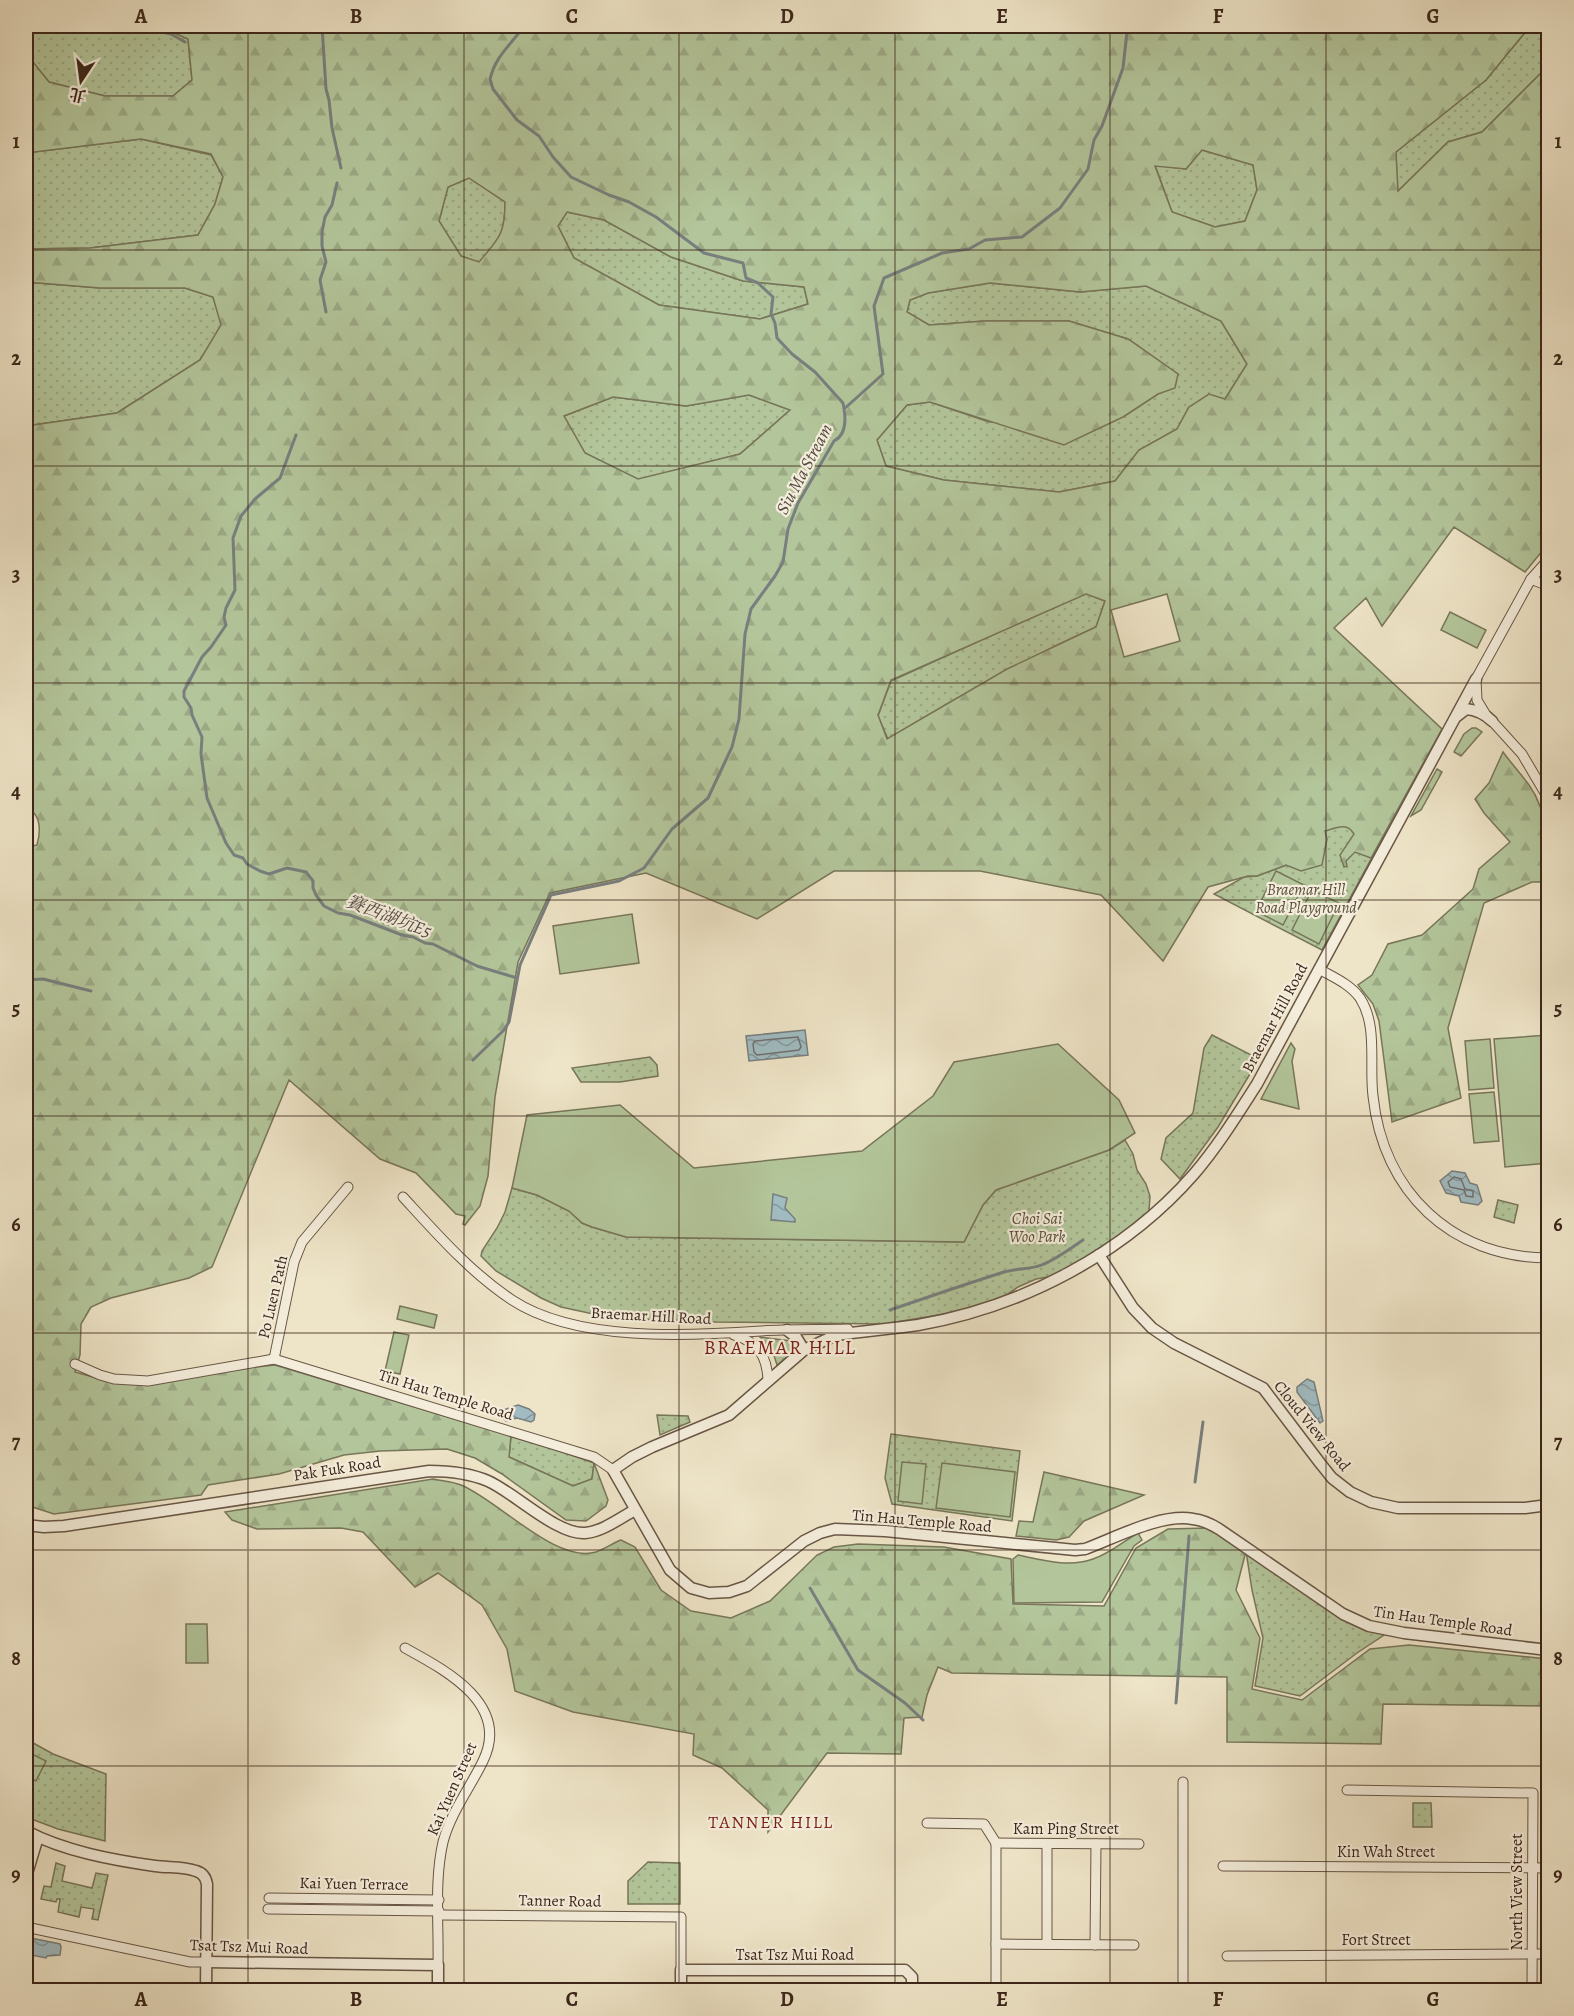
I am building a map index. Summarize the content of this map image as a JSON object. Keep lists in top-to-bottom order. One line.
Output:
{"streets":{"street":["Braemar Hill Road","Po Luen Path","Tin Hau Temple Road","Cloud View Road","Pak Fuk Road","Kai Yuen Street","Kam Ping Street","Kin Wah Street","Kai Yuen Terrace","North View Street","Tanner Road","Fort Street","Tsat Tsz Mui Road"]},"crossings":[["Braemar Hill Road","Tin Hau Temple Road"],["Braemar Hill Road","Cloud View Road"],["Po Luen Path","Tin Hau Temple Road"],["Tin Hau Temple Road","Pak Fuk Road"],["Kai Yuen Street","Kai Yuen Terrace"],["Kai Yuen Street","Tanner Road"],["Kai Yuen Street","Tsat Tsz Mui Road"],["Kin Wah Street","North View Street"],["North View Street","Fort Street"],["Tanner Road","Tsat Tsz Mui Road"]],"districts":["BRAEMAR HILL","TANNER HILL"],"water":["Siu Ma Stream","賽西湖坑E5"],"parks":["Braemar Hill Road Playground","Choi Sai Woo Park"],"north":"bottom","grid":{"columns":["A","B","C","D","E","F","G"],"rows":["1","2","3","4","5","6","7","8","9"]}}
